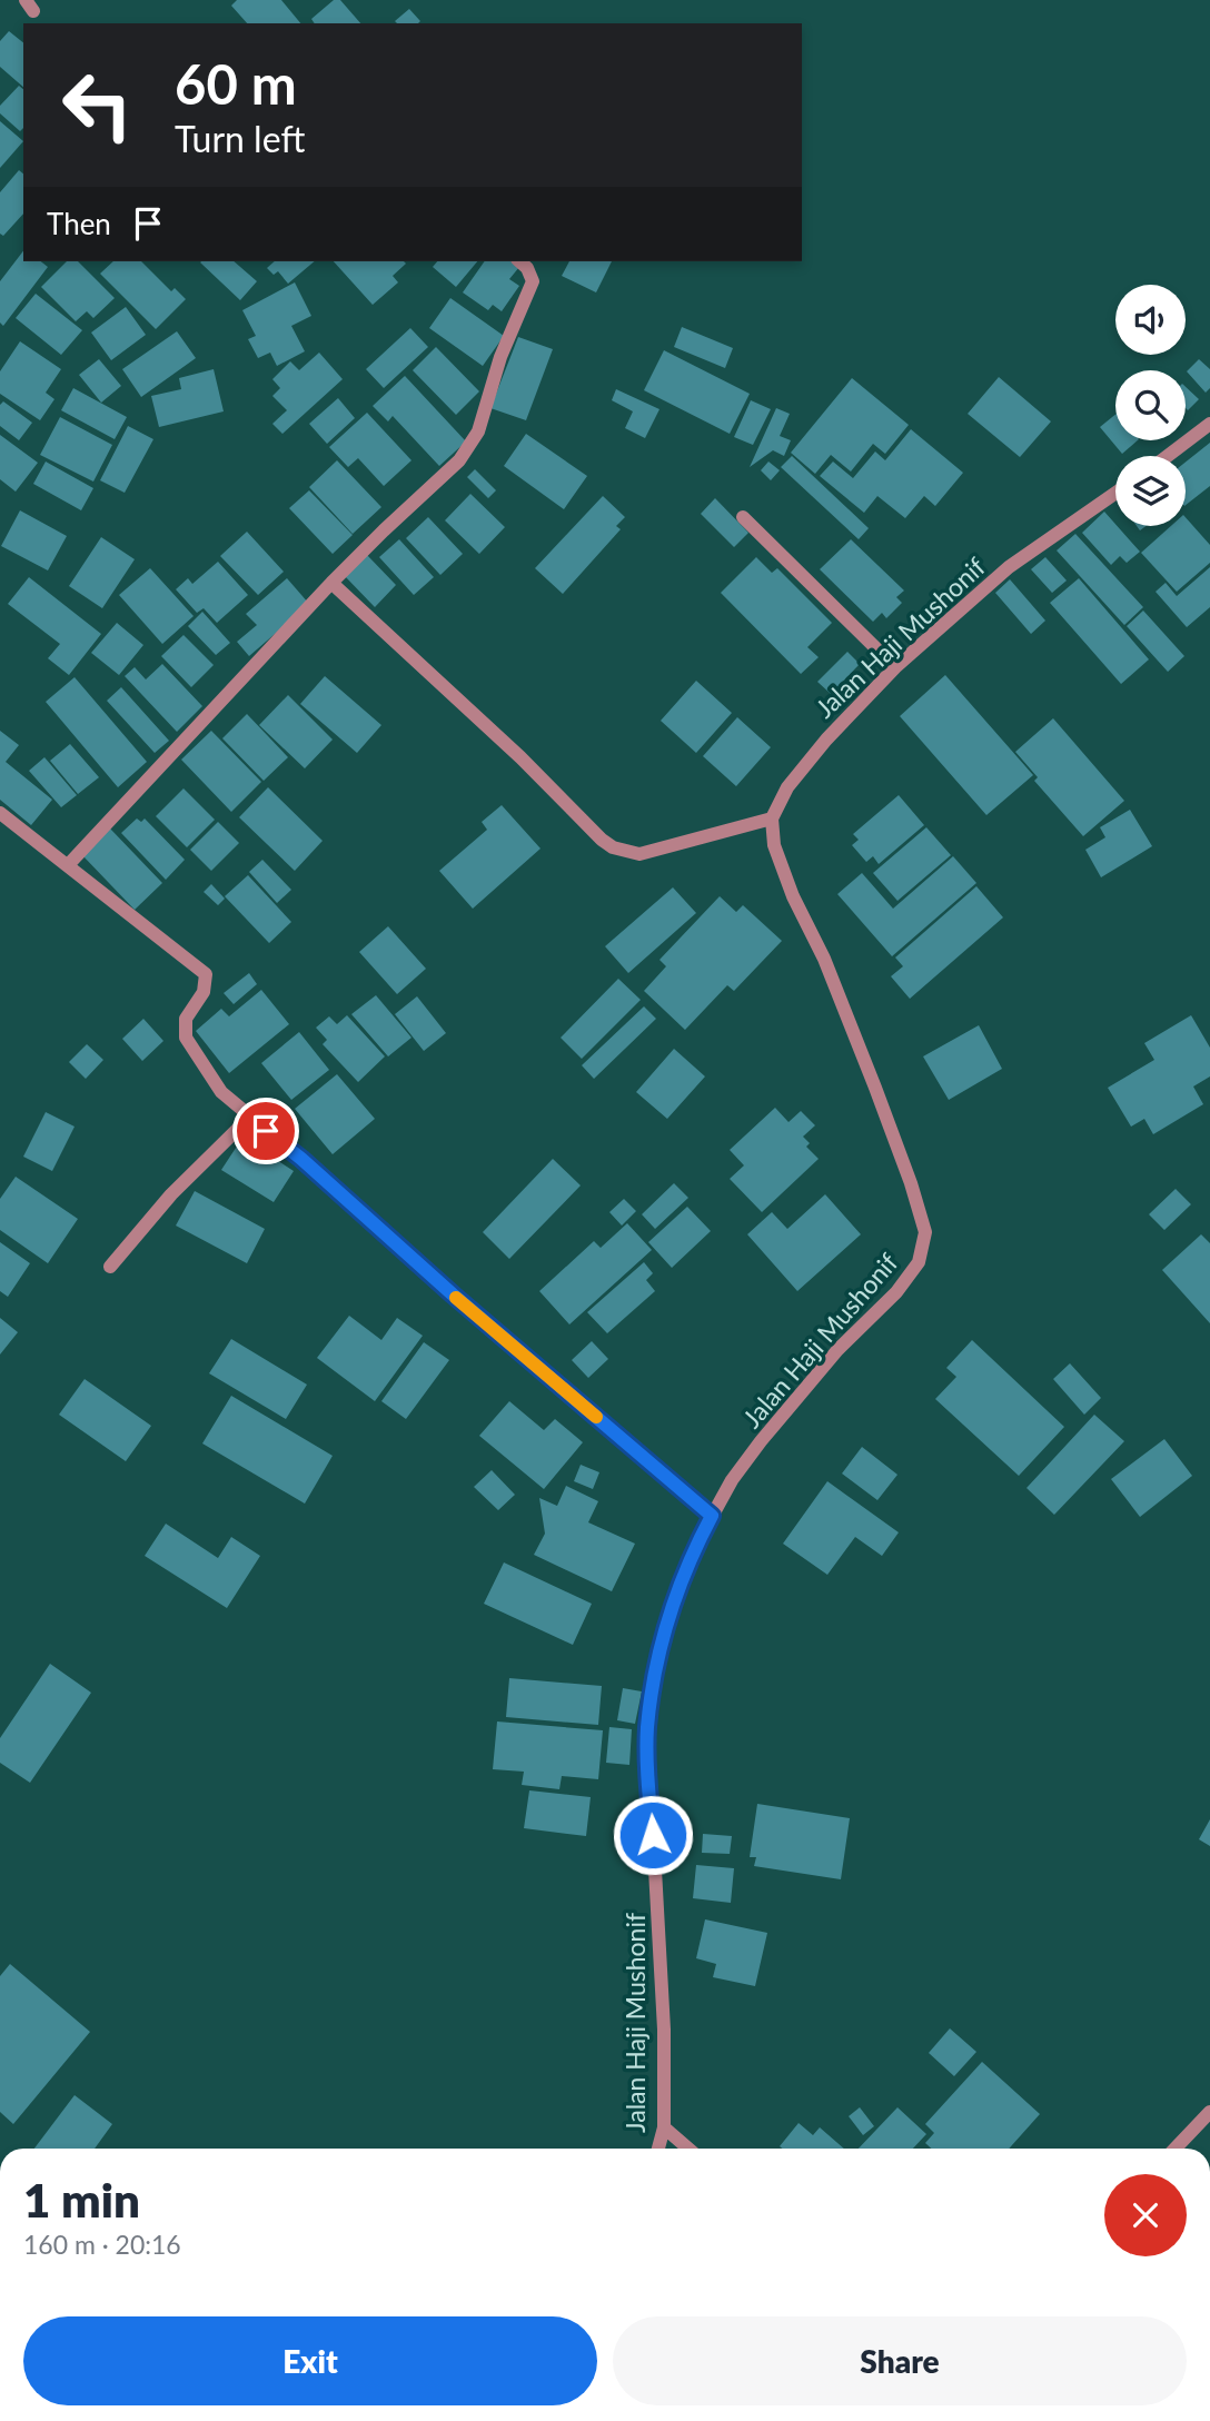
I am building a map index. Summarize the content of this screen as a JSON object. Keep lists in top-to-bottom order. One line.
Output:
{"streets":{"street":["Jalan Haji Mushonif"]},"page":{"turn":["60 m","Turn left"],"then":"Then","heading":["1 min","160 m · 20:16"],"buttons":["Exit","Share"]}}
